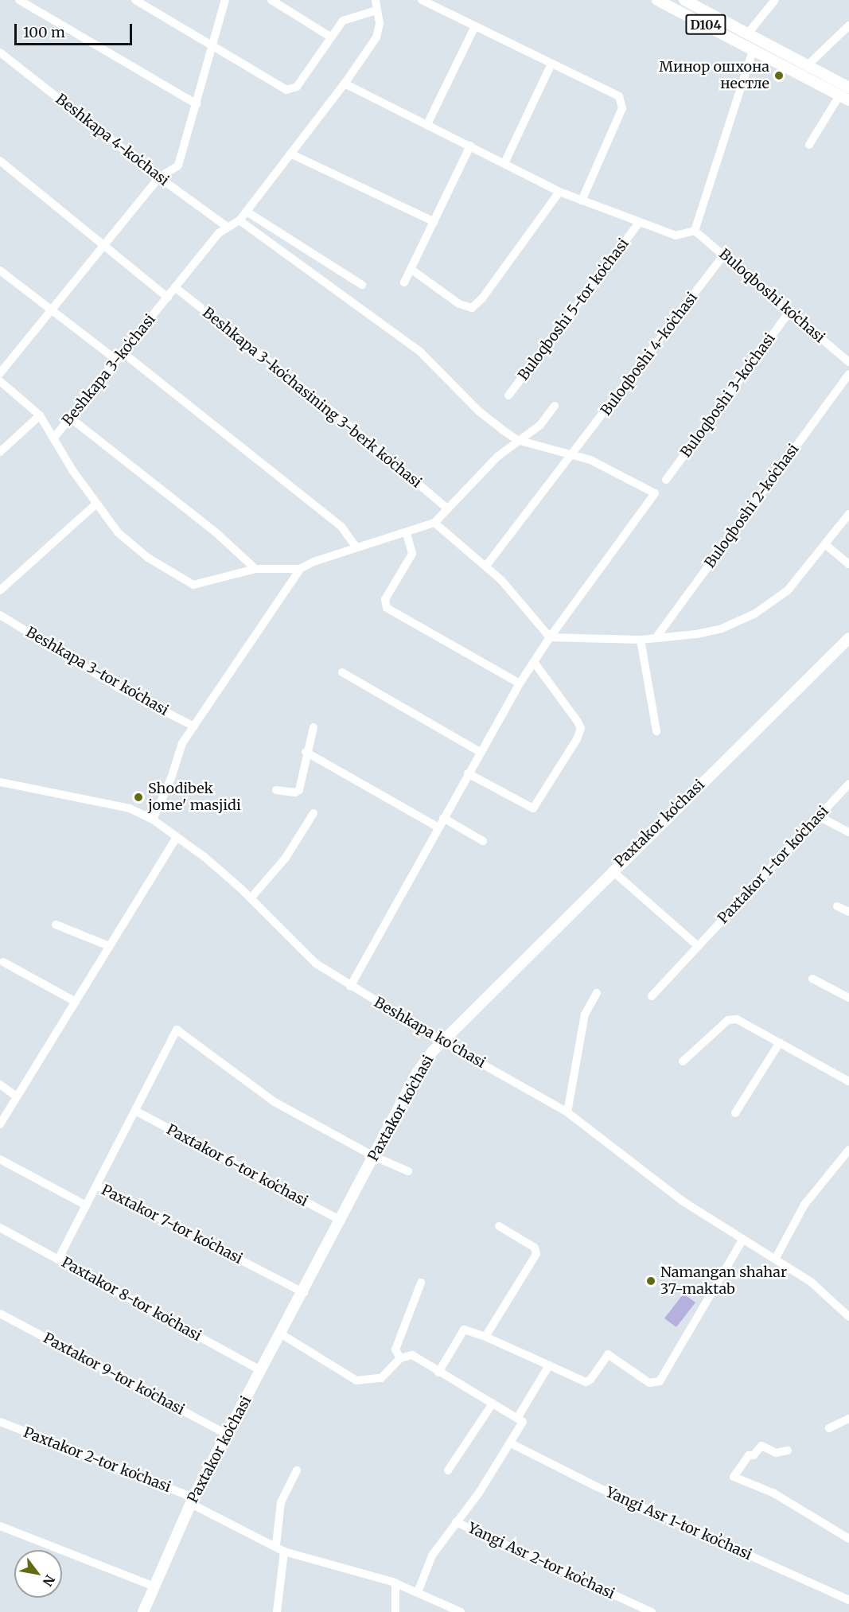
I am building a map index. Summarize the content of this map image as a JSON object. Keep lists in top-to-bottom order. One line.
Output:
{"streets":{"main road":["D104","Paxtakor koʻchasi"],"street":["Beshkapa 4-koʻchasi","Buloqboshi koʻchasi","Buloqboshi 5-tor koʻchasi","Buloqboshi 4-koʻchasi","Beshkapa 3-koʻchasi","Buloqboshi 3-koʻchasi","Beshkapa 3-koʻchasining 3-berk koʻchasi","Buloqboshi 2-koʻchasi","Beshkapa 3-tor koʻchasi","Paxtakor 1-tor koʻchasi","Beshkapa ko'chasi","Paxtakor 6-tor koʻchasi","Paxtakor 7-tor koʻchasi","Paxtakor 8-tor koʻchasi","Paxtakor 9-tor koʻchasi","Paxtakor 2-tor koʻchasi","Yangi Asr 1-tor koʼchasi","Yangi Asr 2-tor koʼchasi"]},"crossings":[["Beshkapa 4-koʻchasi","Beshkapa 3-koʻchasi"],["Buloqboshi koʻchasi","Buloqboshi 4-koʻchasi"],["Buloqboshi koʻchasi","Buloqboshi 3-koʻchasi"],["Beshkapa 3-koʻchasi","Beshkapa 3-koʻchasining 3-berk koʻchasi"],["Paxtakor koʻchasi","Beshkapa ko'chasi"],["Paxtakor koʻchasi","Paxtakor 6-tor koʻchasi"],["Paxtakor koʻchasi","Paxtakor 7-tor koʻchasi"],["Paxtakor koʻchasi","Paxtakor 8-tor koʻchasi"],["Paxtakor koʻchasi","Paxtakor 9-tor koʻchasi"],["Paxtakor koʻchasi","Paxtakor 2-tor koʻchasi"]],"places":["Минор ошхона нестле","Shodibek jome' masjidi","Namangan shahar 37-maktab"],"scale_bar":"100 m","north":"bottom right"}
